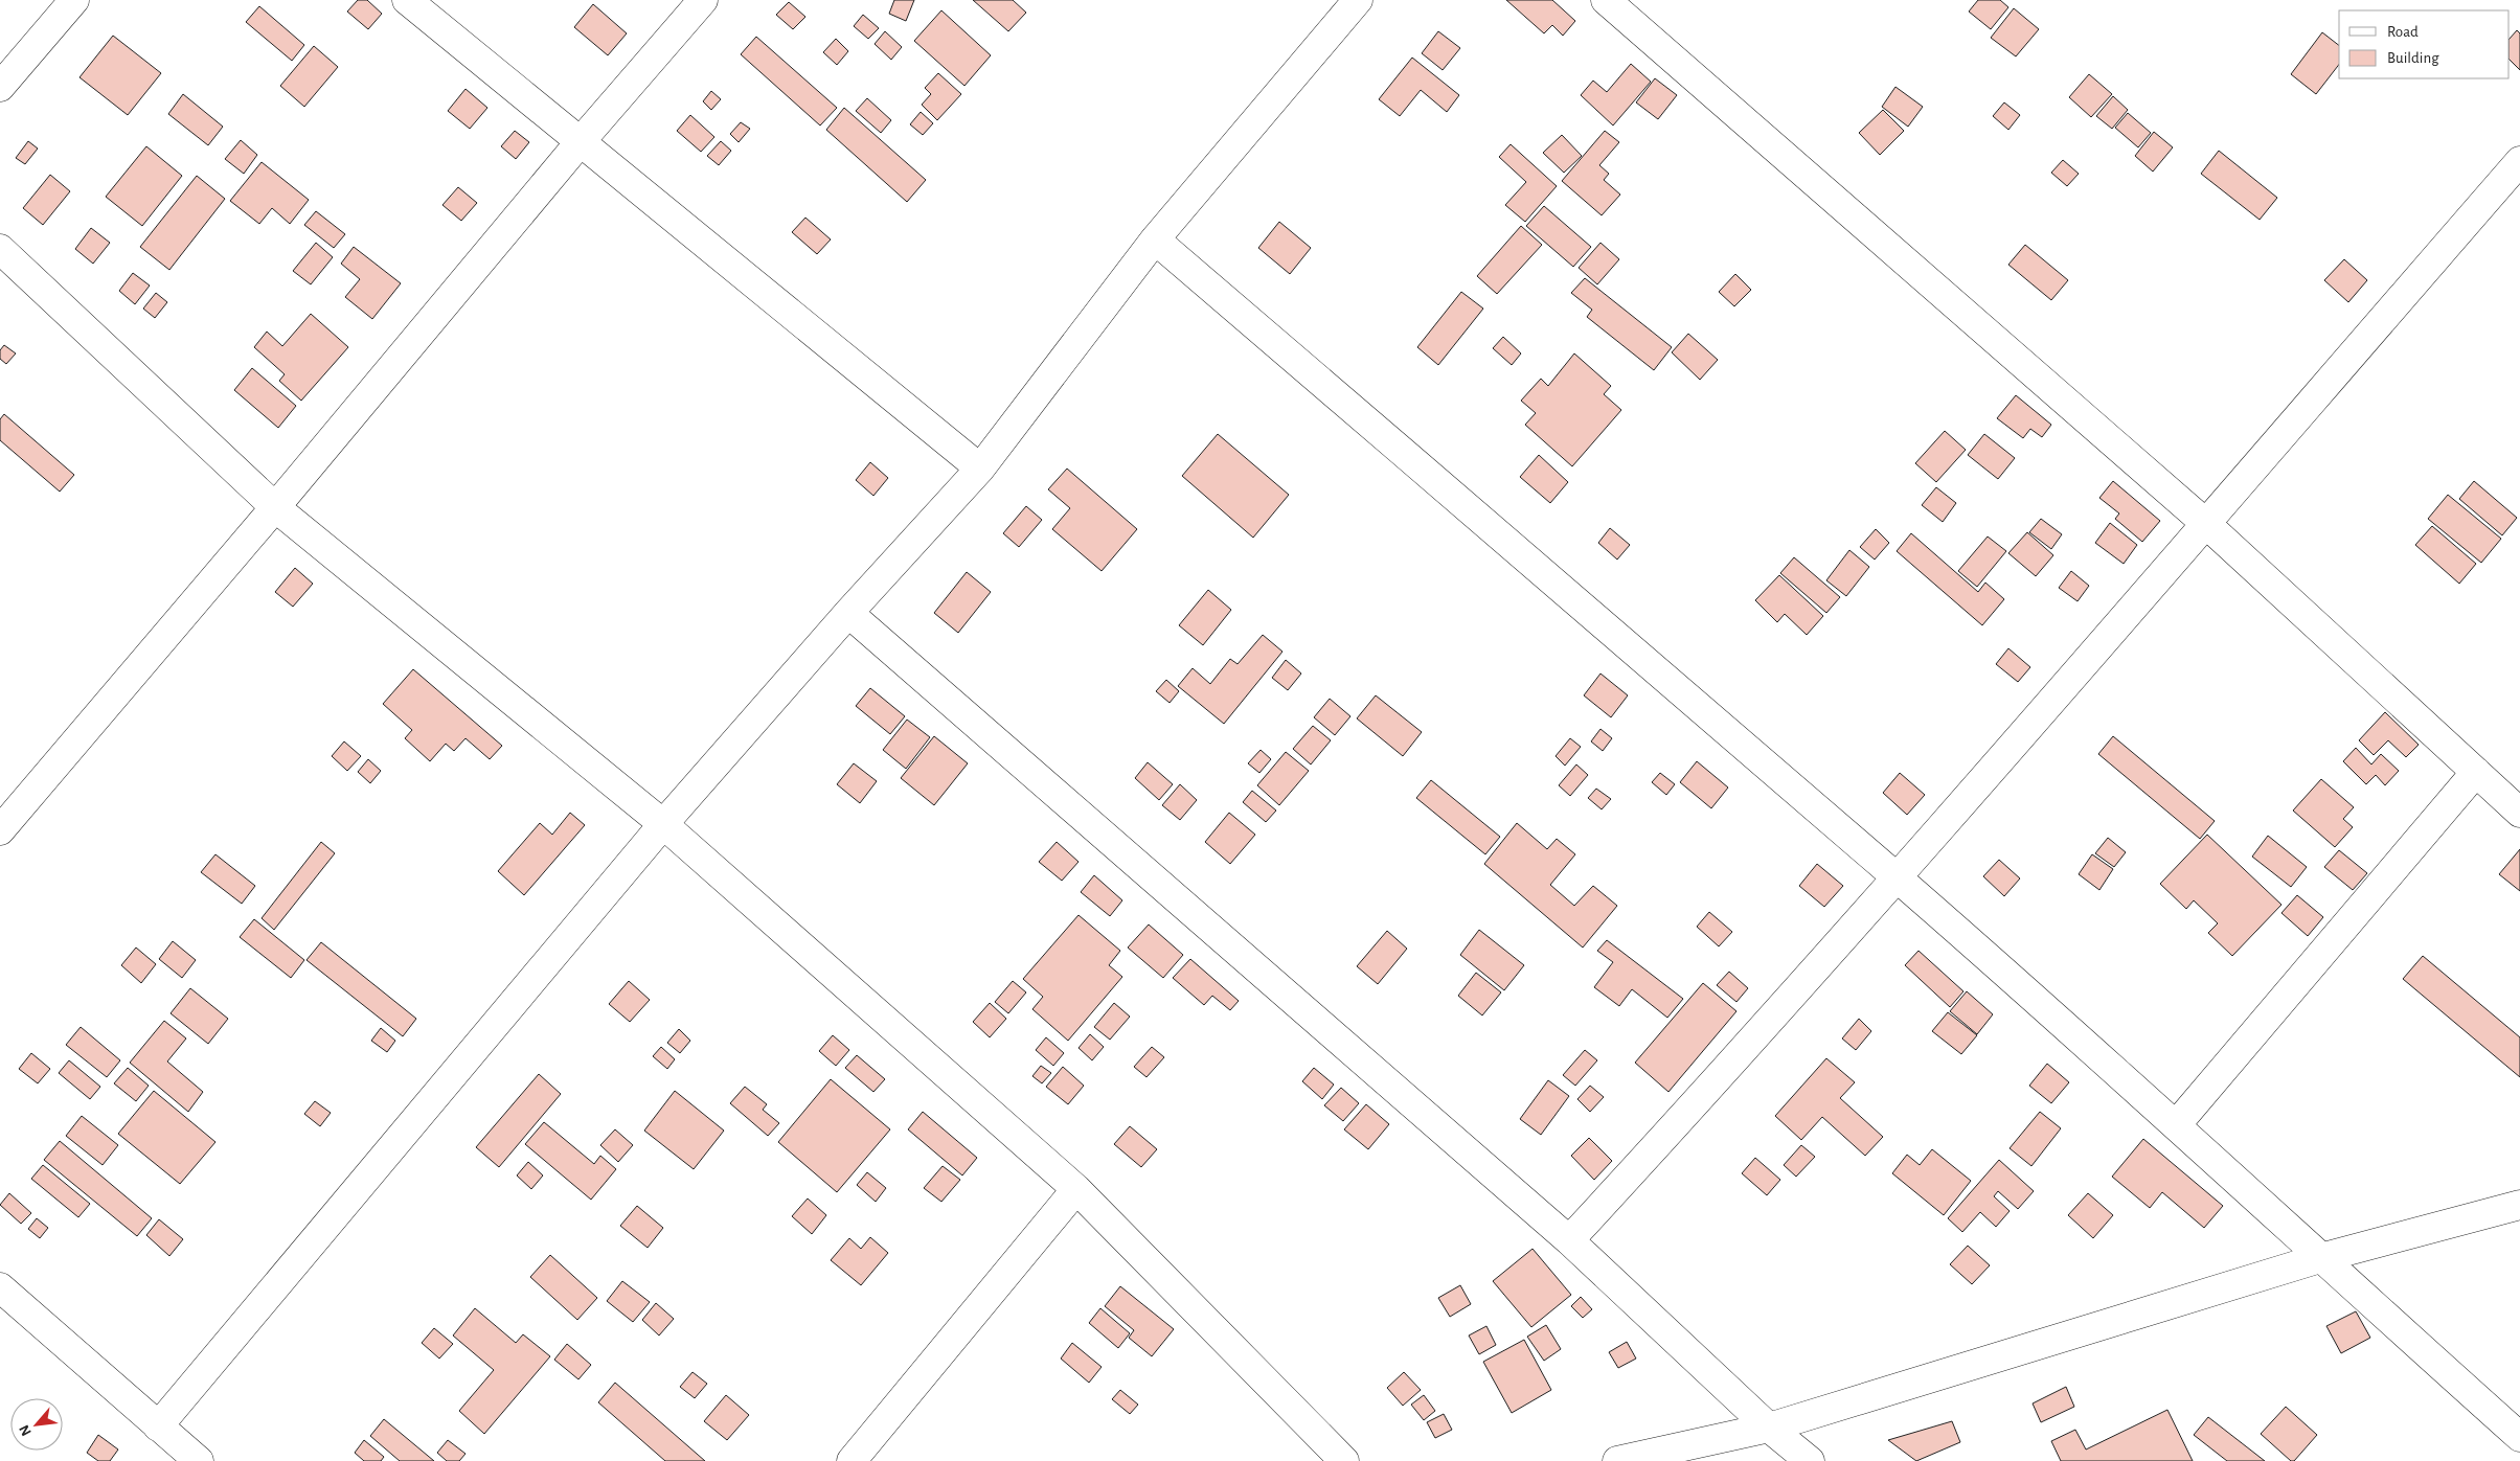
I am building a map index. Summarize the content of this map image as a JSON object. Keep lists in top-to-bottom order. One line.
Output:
{"legend":["Road","Building"],"north":"bottom left"}
